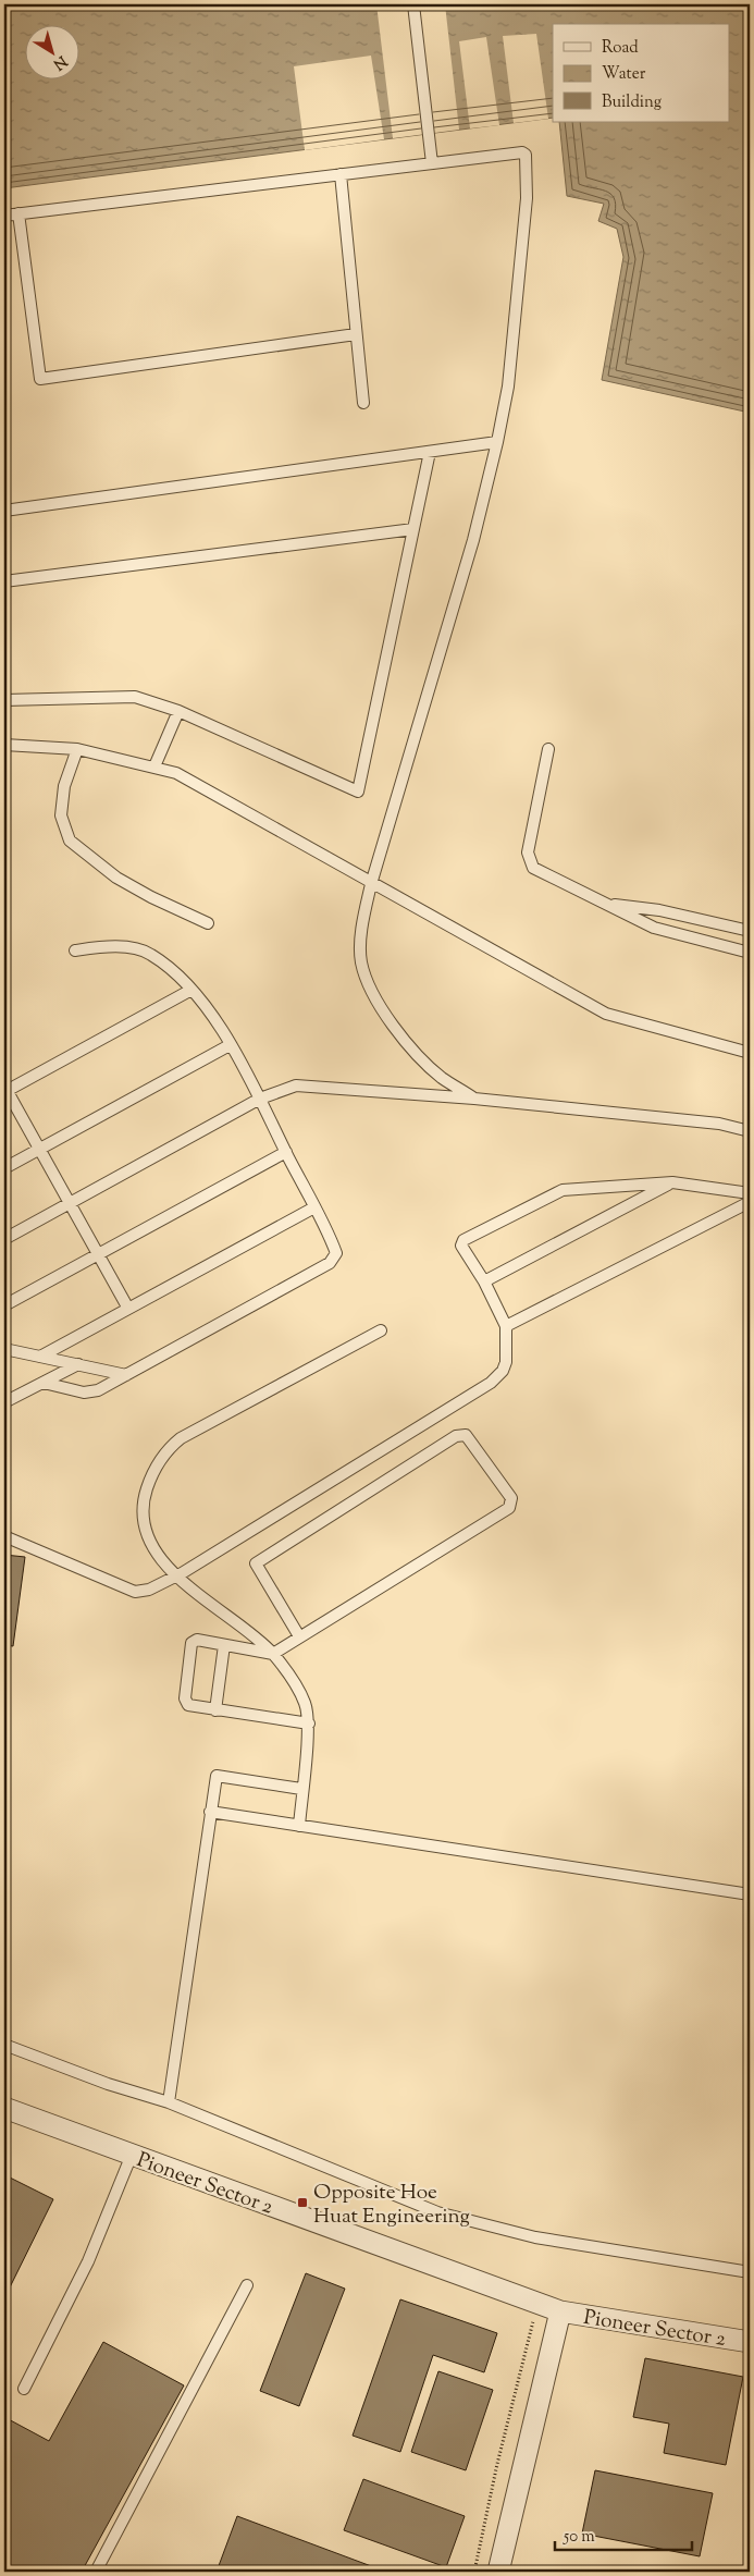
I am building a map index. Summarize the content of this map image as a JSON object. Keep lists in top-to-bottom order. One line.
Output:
{"streets":{"street":["Pioneer Sector 2"]},"places":{"transit":["Opposite Hoe Huat Engineering"]},"legend":["Road","Water","Building"],"scale_bar":"50 m","north":"bottom right"}
